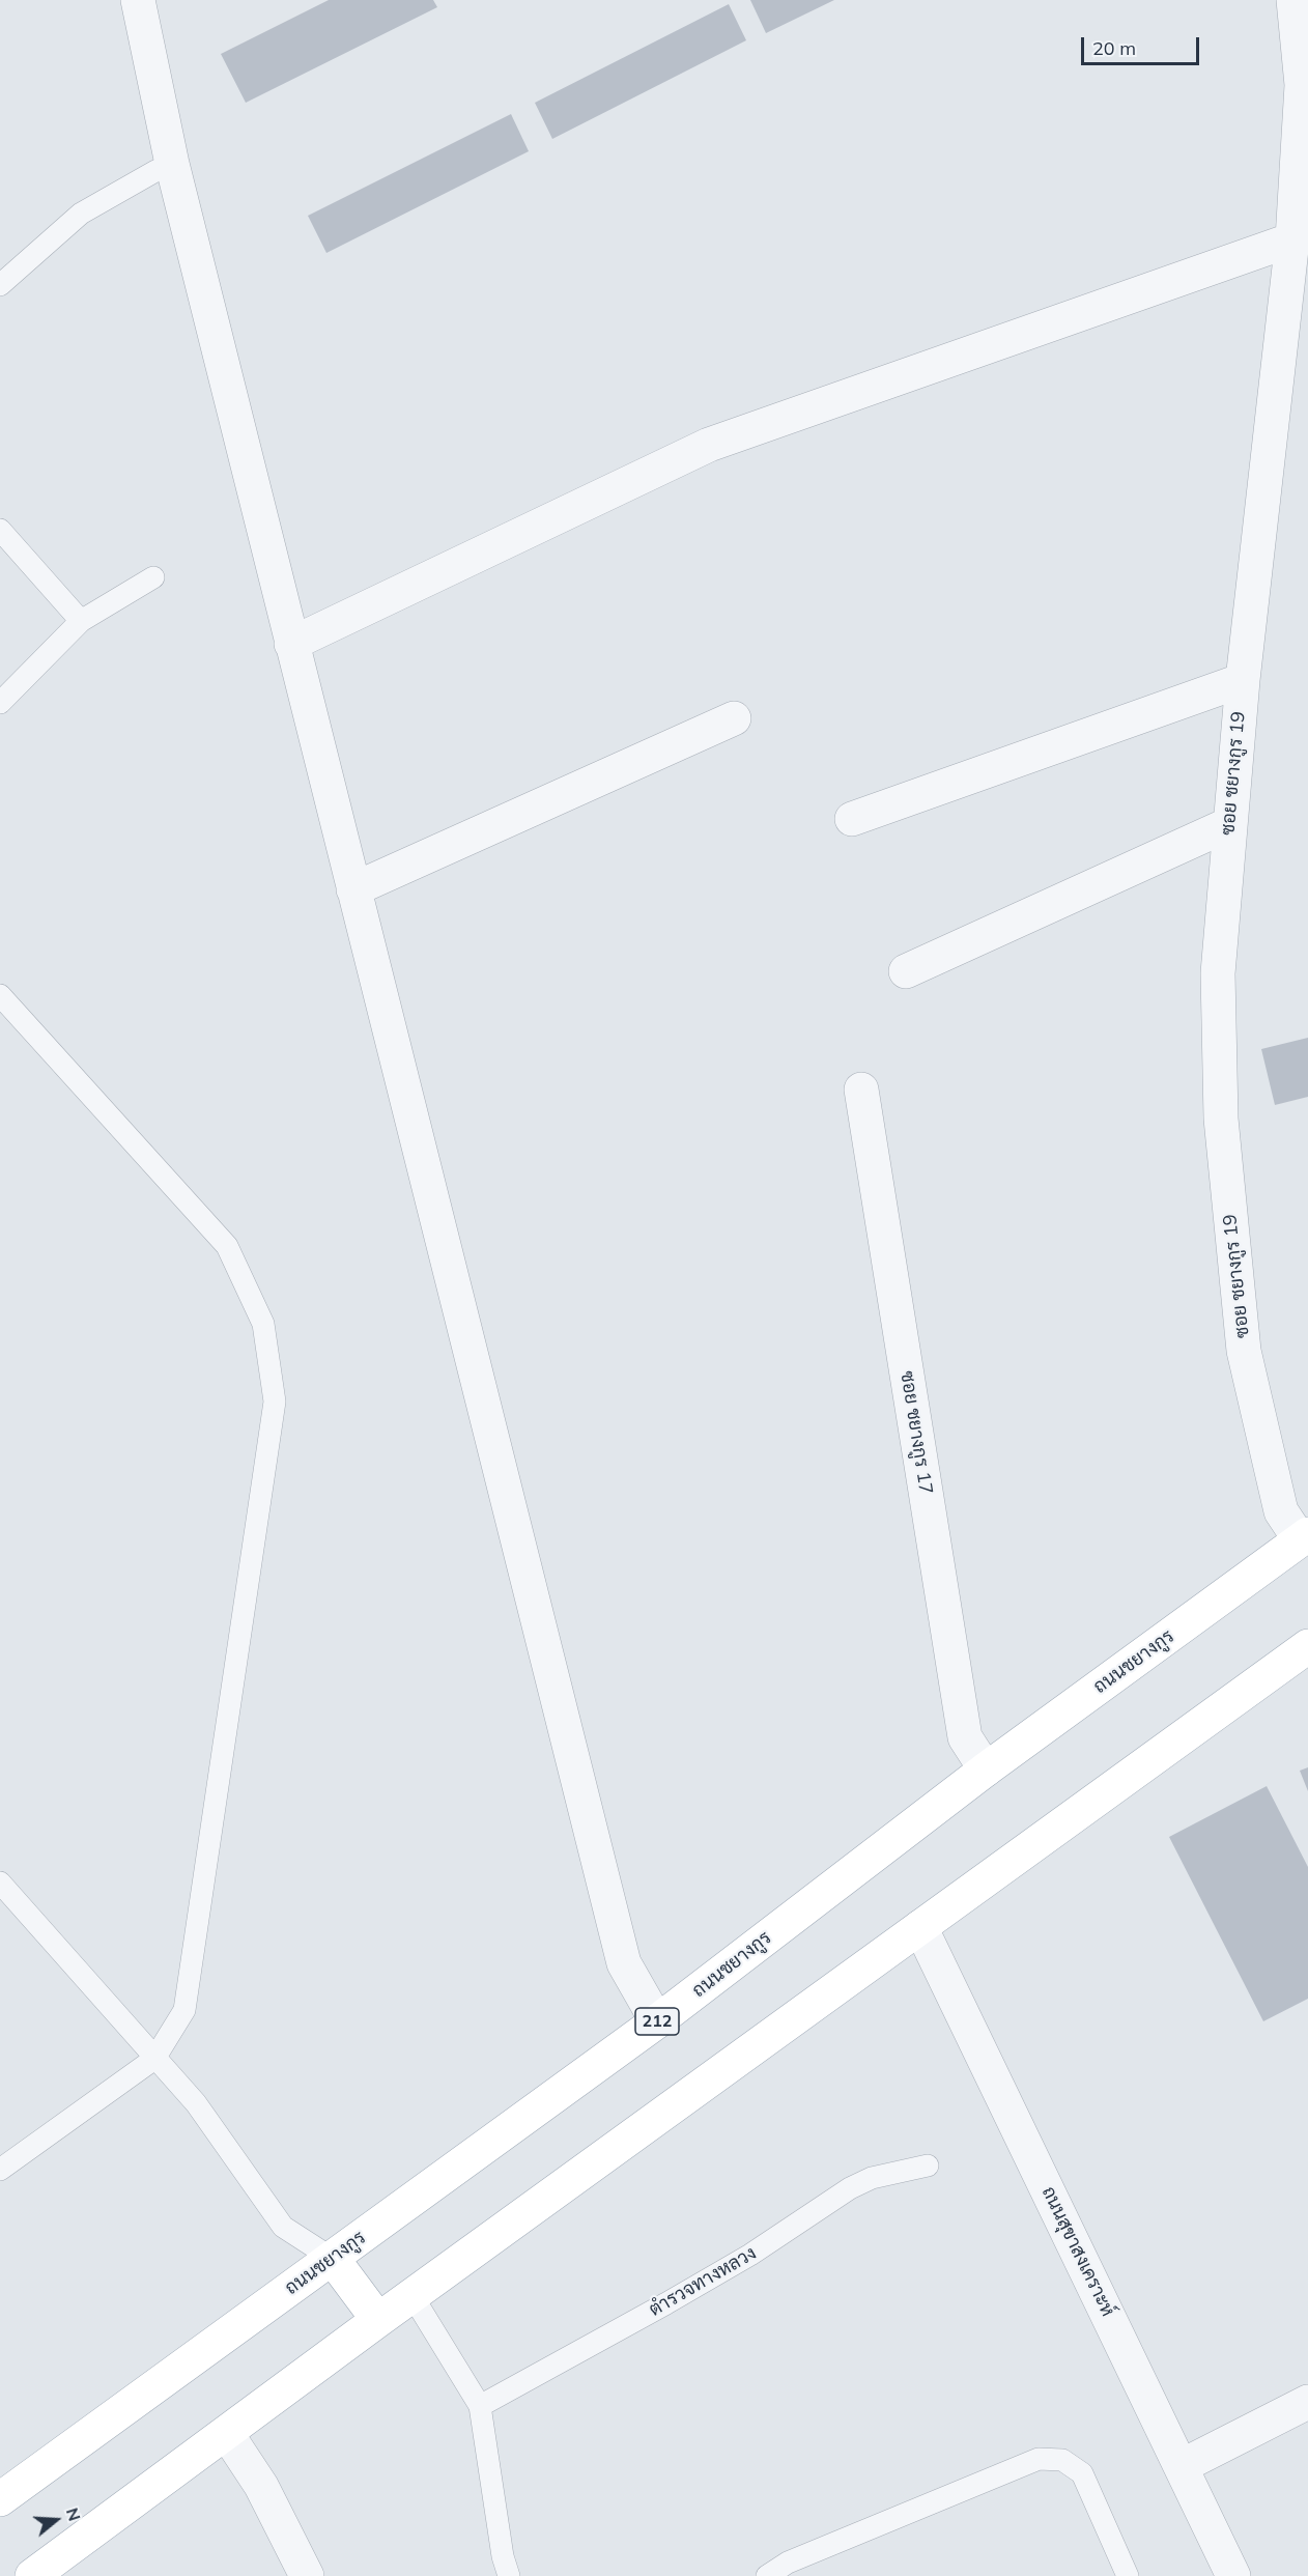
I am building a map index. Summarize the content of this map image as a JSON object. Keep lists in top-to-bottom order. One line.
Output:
{"streets":{"main road":["ถนนชยางกูร","212"],"street":["ซอย ชยางกูร 19","ซอย ชยางกูร 17","ถนนสุขาสงเคราะห์"],"lane":["ตำรวจทางหลวง"]},"crossings":[["ซอย ชยางกูร 19","ถนนชยางกูร"],["ซอย ชยางกูร 17","ถนนชยางกูร"]],"scale_bar":"20 m","north":"right"}
